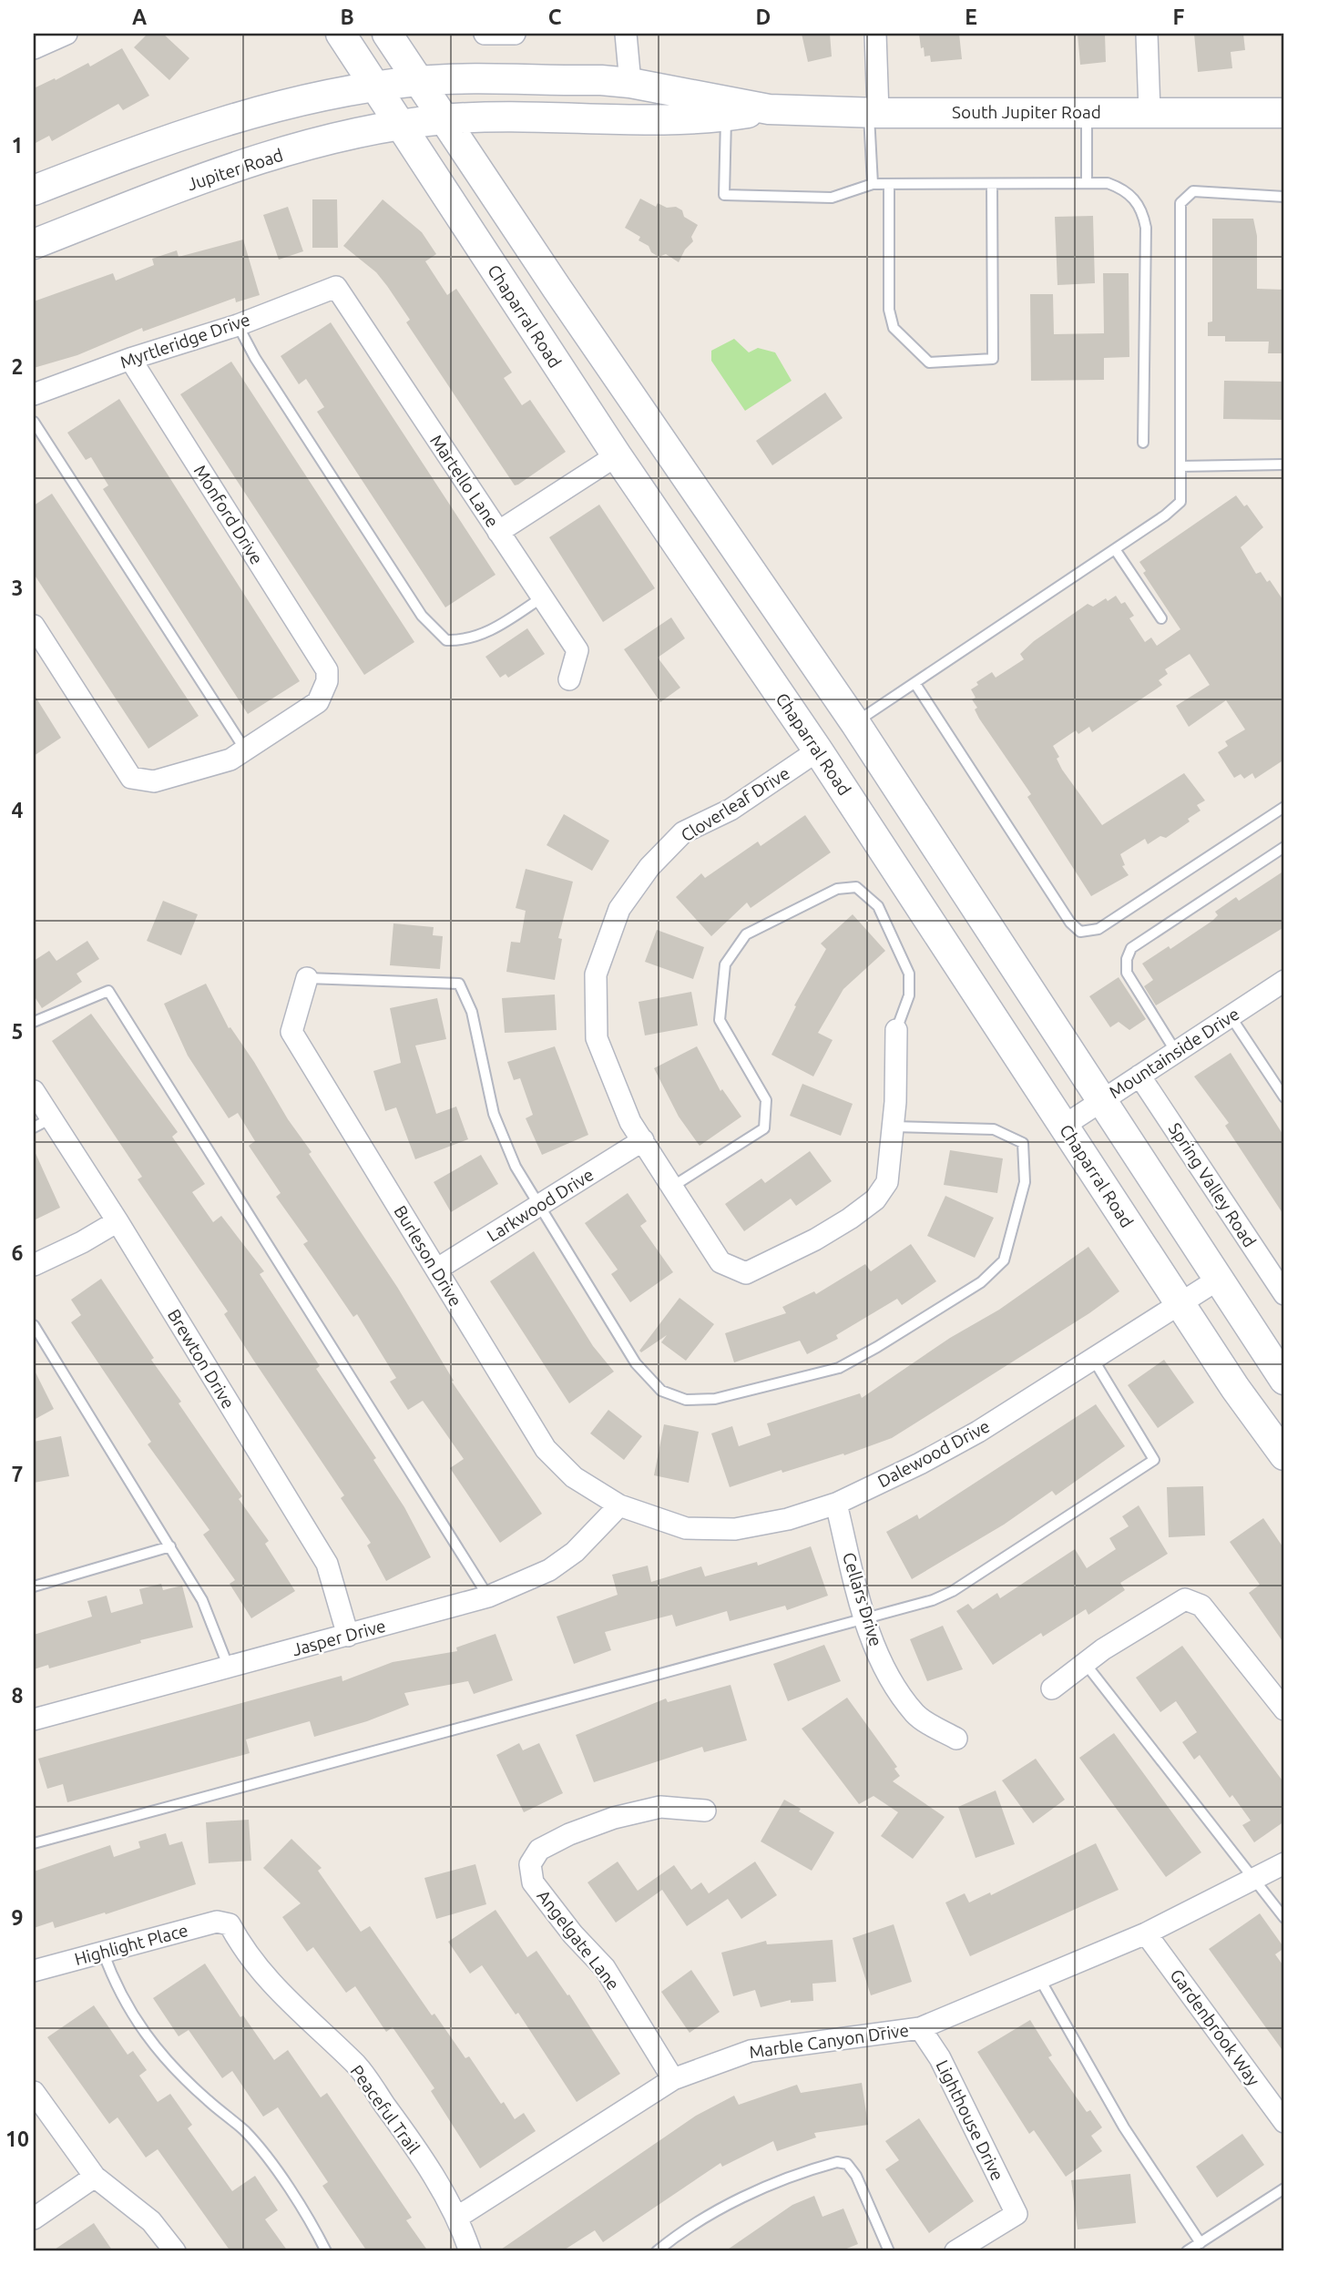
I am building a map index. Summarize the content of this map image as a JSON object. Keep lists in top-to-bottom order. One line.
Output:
{"streets":{"main road":["South Jupiter Road","Jupiter Road","Chaparral Road"],"street":["Myrtleridge Drive","Martello Lane","Monford Drive","Cloverleaf Drive","Mountainside Drive","Spring Valley Road","Larkwood Drive","Burleson Drive","Brewton Drive","Dalewood Drive","Cellars Drive","Jasper Drive","Angelgate Lane","Highlight Place","Gardenbrook Way","Marble Canyon Drive","Peaceful Trail","Lighthouse Drive"]},"crossings":[["South Jupiter Road","Jupiter Road"],["Jupiter Road","Chaparral Road"],["Chaparral Road","Cloverleaf Drive"],["Chaparral Road","Mountainside Drive"],["Chaparral Road","Dalewood Drive"],["Myrtleridge Drive","Martello Lane"],["Myrtleridge Drive","Monford Drive"],["Cloverleaf Drive","Larkwood Drive"],["Mountainside Drive","Spring Valley Road"],["Larkwood Drive","Burleson Drive"],["Burleson Drive","Dalewood Drive"],["Burleson Drive","Jasper Drive"],["Brewton Drive","Jasper Drive"],["Dalewood Drive","Cellars Drive"],["Dalewood Drive","Jasper Drive"],["Angelgate Lane","Marble Canyon Drive"],["Highlight Place","Peaceful Trail"],["Gardenbrook Way","Marble Canyon Drive"],["Marble Canyon Drive","Peaceful Trail"],["Marble Canyon Drive","Lighthouse Drive"]],"grid":{"columns":["A","B","C","D","E","F"],"rows":["1","2","3","4","5","6","7","8","9","10"]}}
